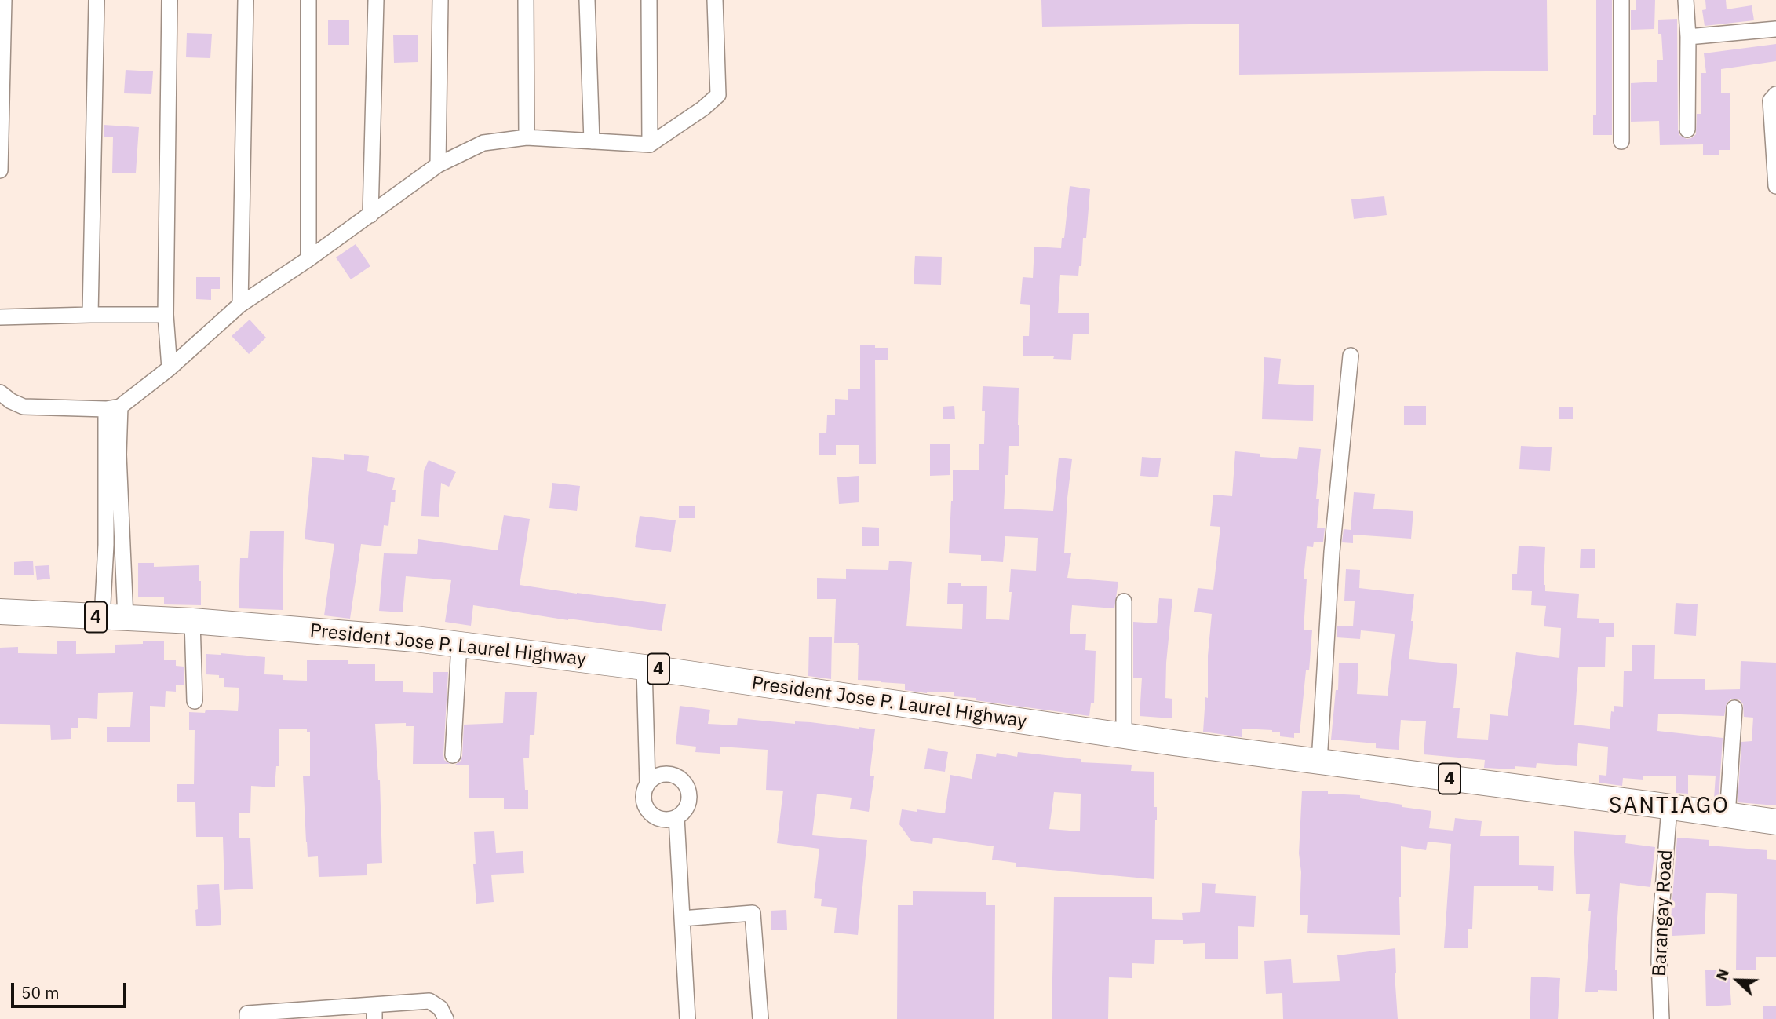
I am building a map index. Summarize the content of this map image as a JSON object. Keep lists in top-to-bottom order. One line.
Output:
{"streets":{"highway":["4","President Jose P. Laurel Highway"],"street":["Barangay Road"]},"crossings":[["President Jose P. Laurel Highway","Barangay Road"]],"districts":["SANTIAGO"],"scale_bar":"50 m","north":"left"}
